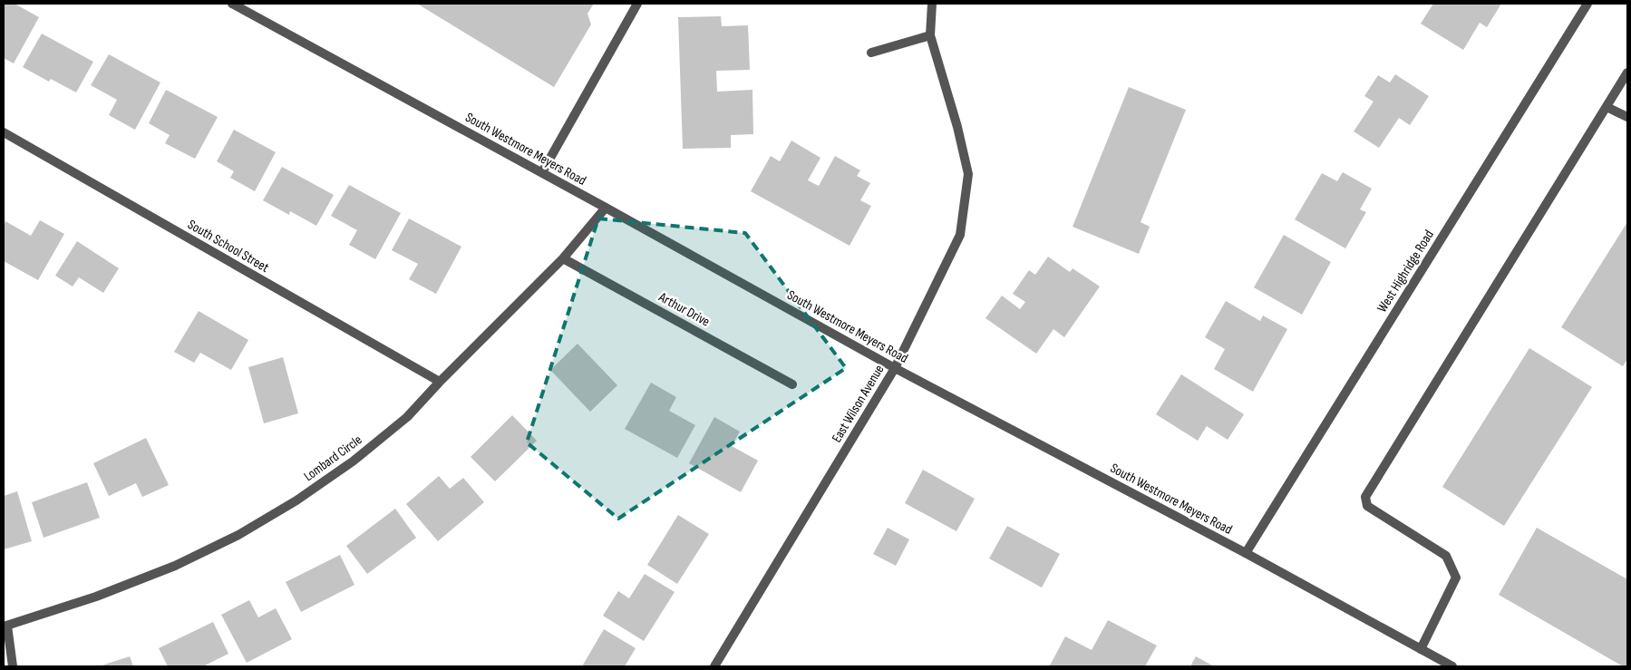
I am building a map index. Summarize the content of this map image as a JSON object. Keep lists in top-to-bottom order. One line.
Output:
{"streets":{"street":["South Westmore Meyers Road","South School Street","West Highridge Road","Arthur Drive","East Wilson Avenue","Lombard Circle"]},"crossings":[["South Westmore Meyers Road","West Highridge Road"],["South Westmore Meyers Road","East Wilson Avenue"],["South Westmore Meyers Road","Lombard Circle"],["South School Street","Lombard Circle"],["Arthur Drive","Lombard Circle"]]}
